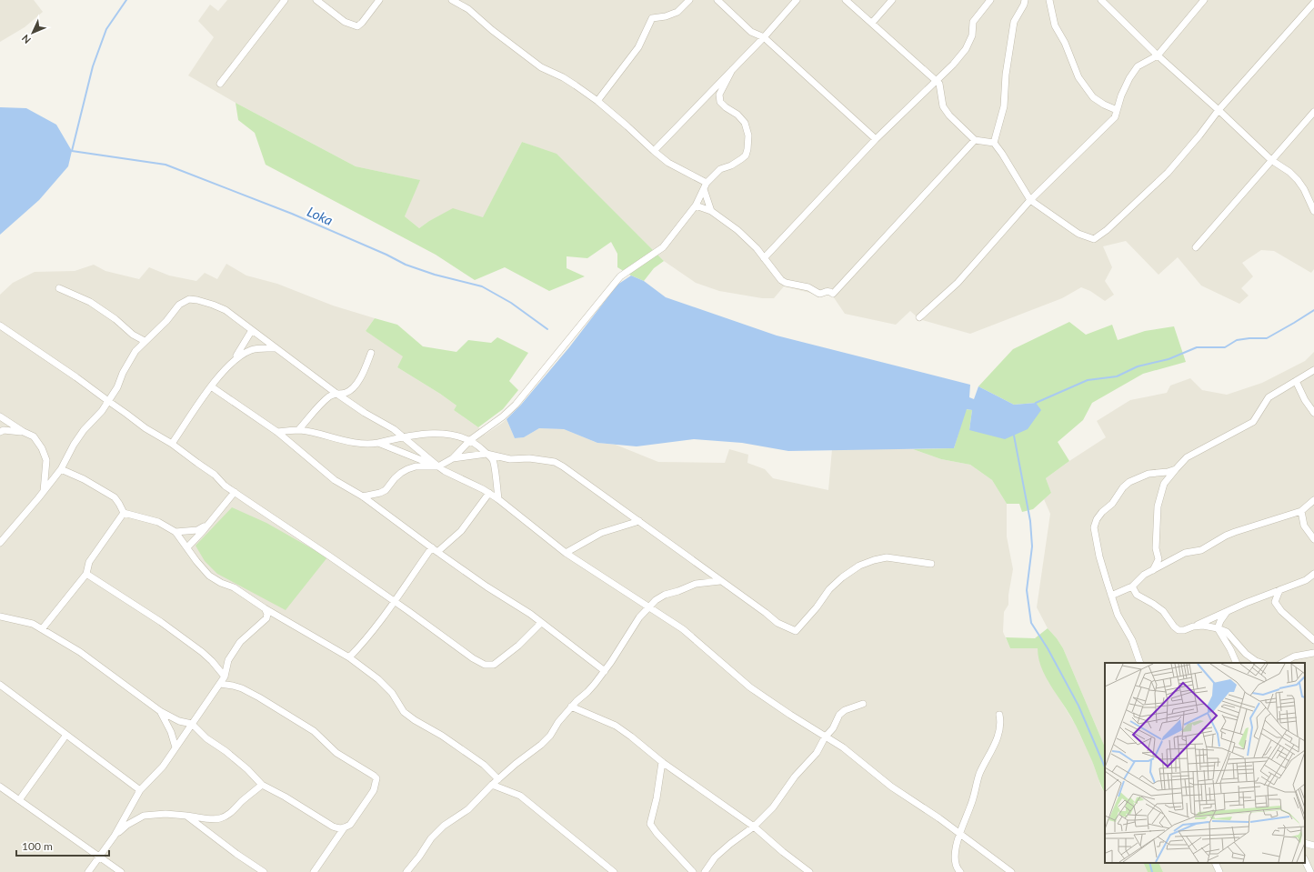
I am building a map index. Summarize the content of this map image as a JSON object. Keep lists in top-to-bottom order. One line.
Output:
{"water":["Loka"],"scale_bar":"100 m","north":"bottom left"}
